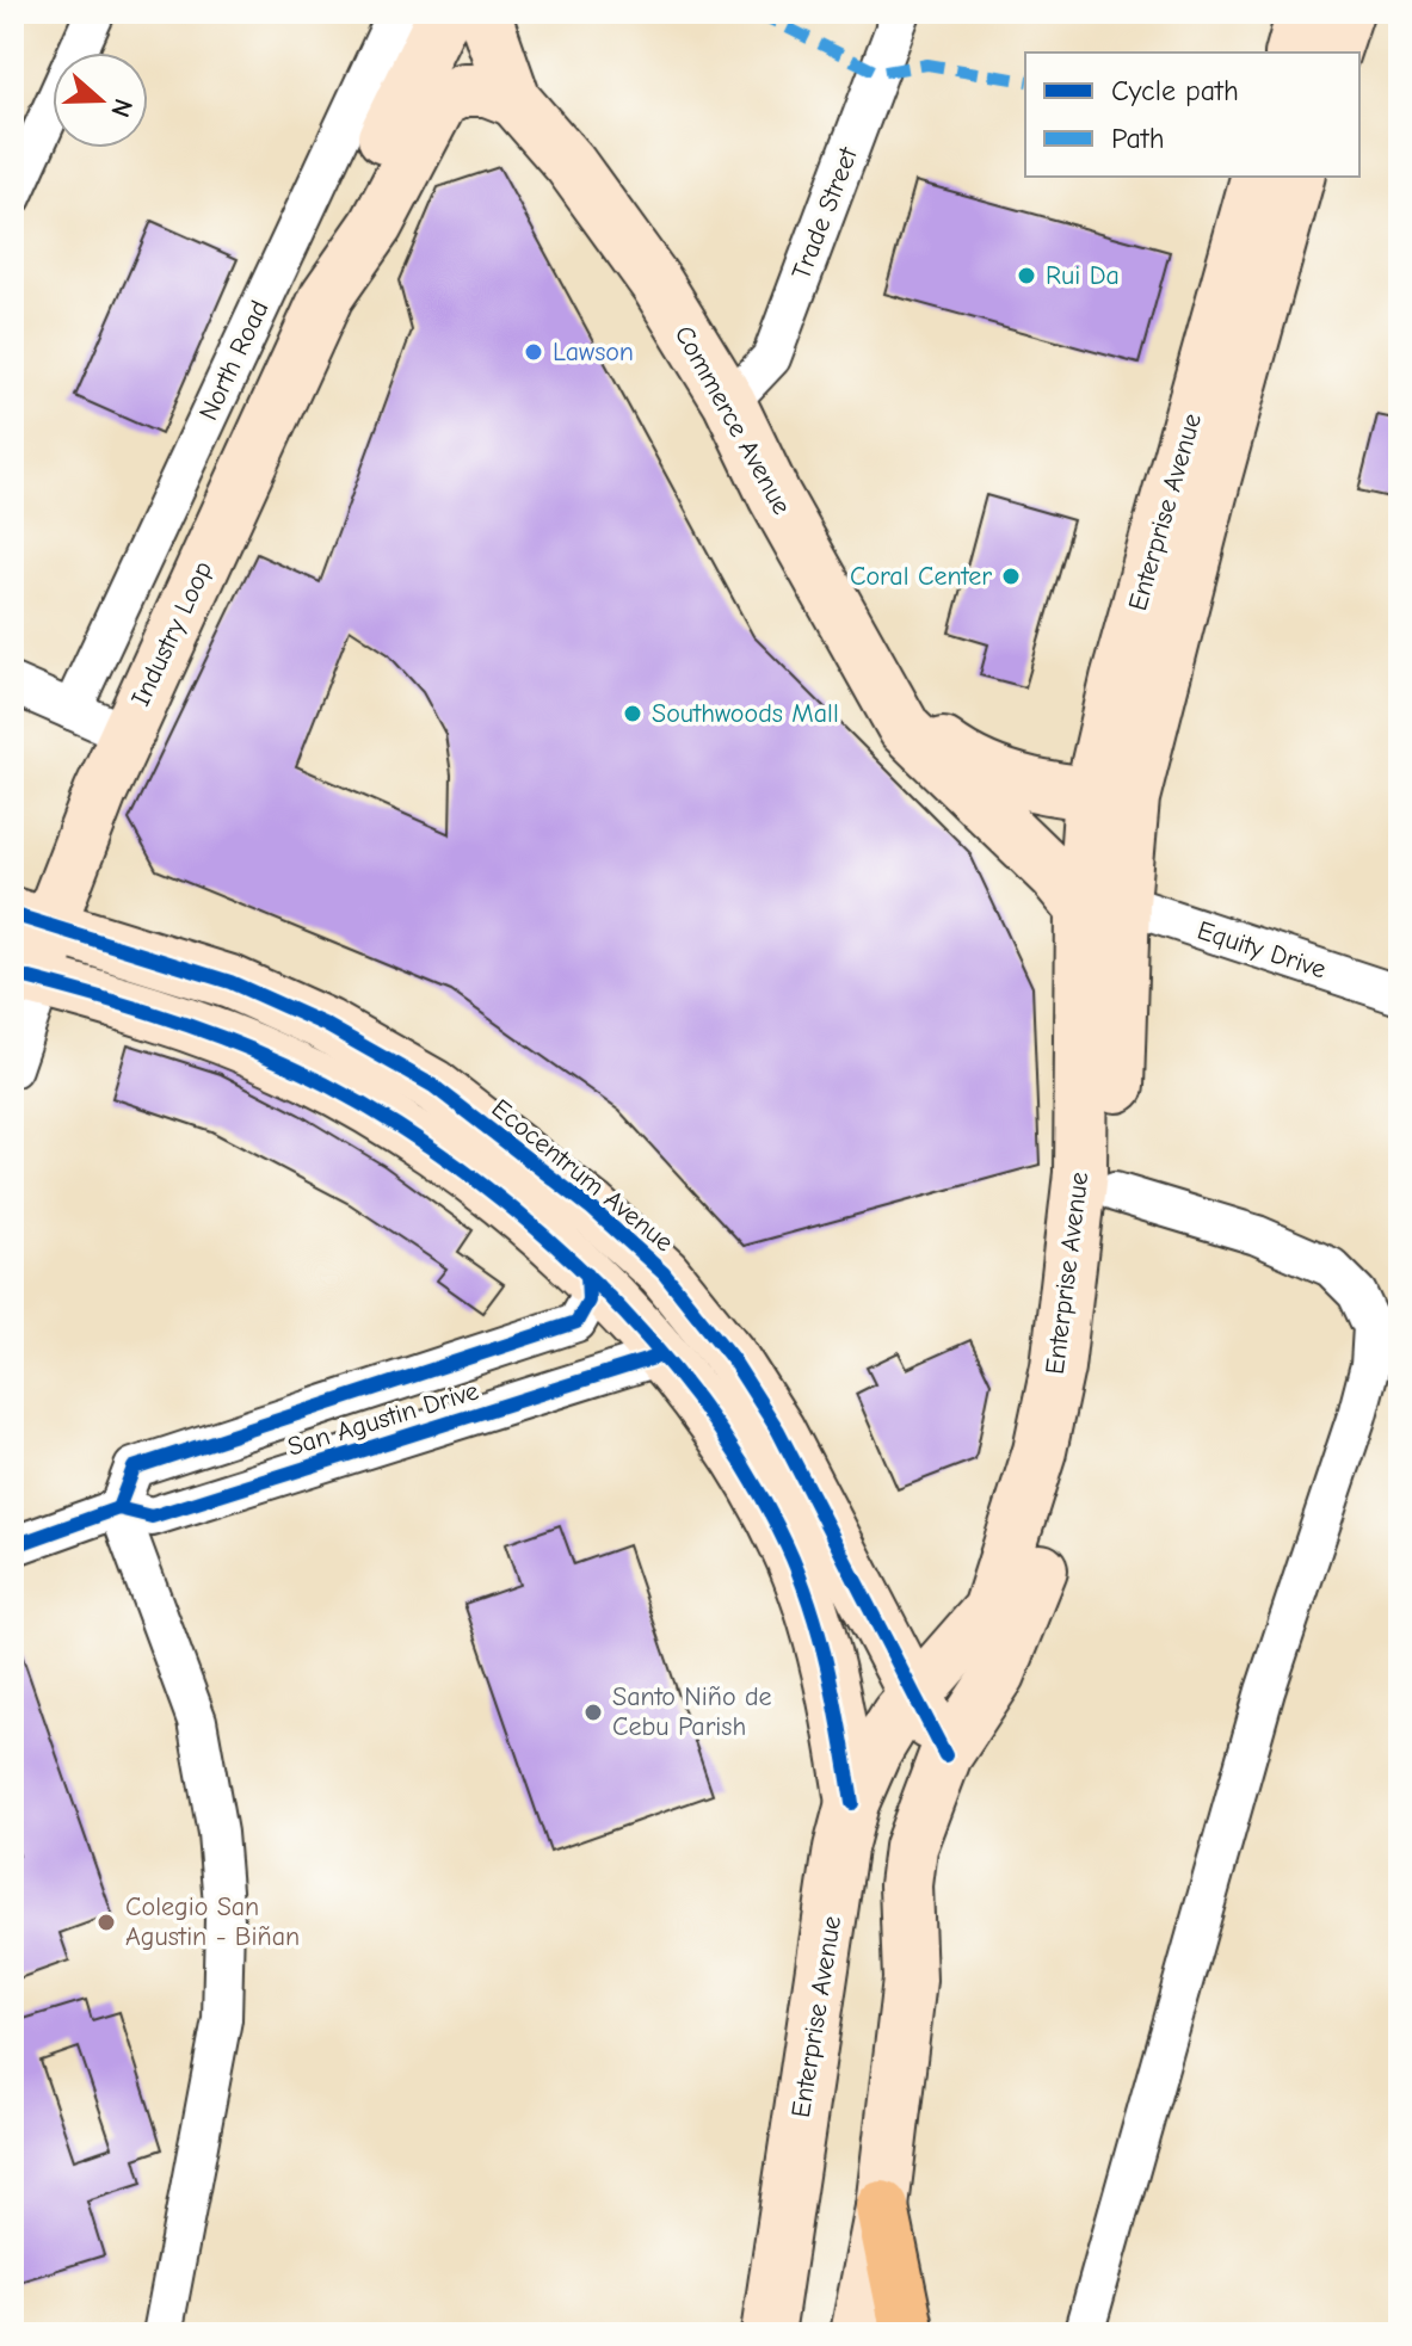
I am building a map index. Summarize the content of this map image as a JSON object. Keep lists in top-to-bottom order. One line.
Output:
{"streets":{"street":["Trade Street","North Road","Commerce Avenue","Enterprise Avenue","Industry Loop","Equity Drive","Ecocentrum Avenue","San Agustin Drive"]},"crossings":[["Trade Street","Commerce Avenue"],["Commerce Avenue","Enterprise Avenue"],["Commerce Avenue","Industry Loop"],["Commerce Avenue","Equity Drive"],["Enterprise Avenue","Equity Drive"],["Enterprise Avenue","Ecocentrum Avenue"],["Industry Loop","Ecocentrum Avenue"]],"places":["Rui Da","Lawson","Coral Center","Southwoods Mall","Santo Niño de Cebu Parish","Colegio San Agustin - Biñan"],"legend":["Cycle path","Path"],"north":"right"}
